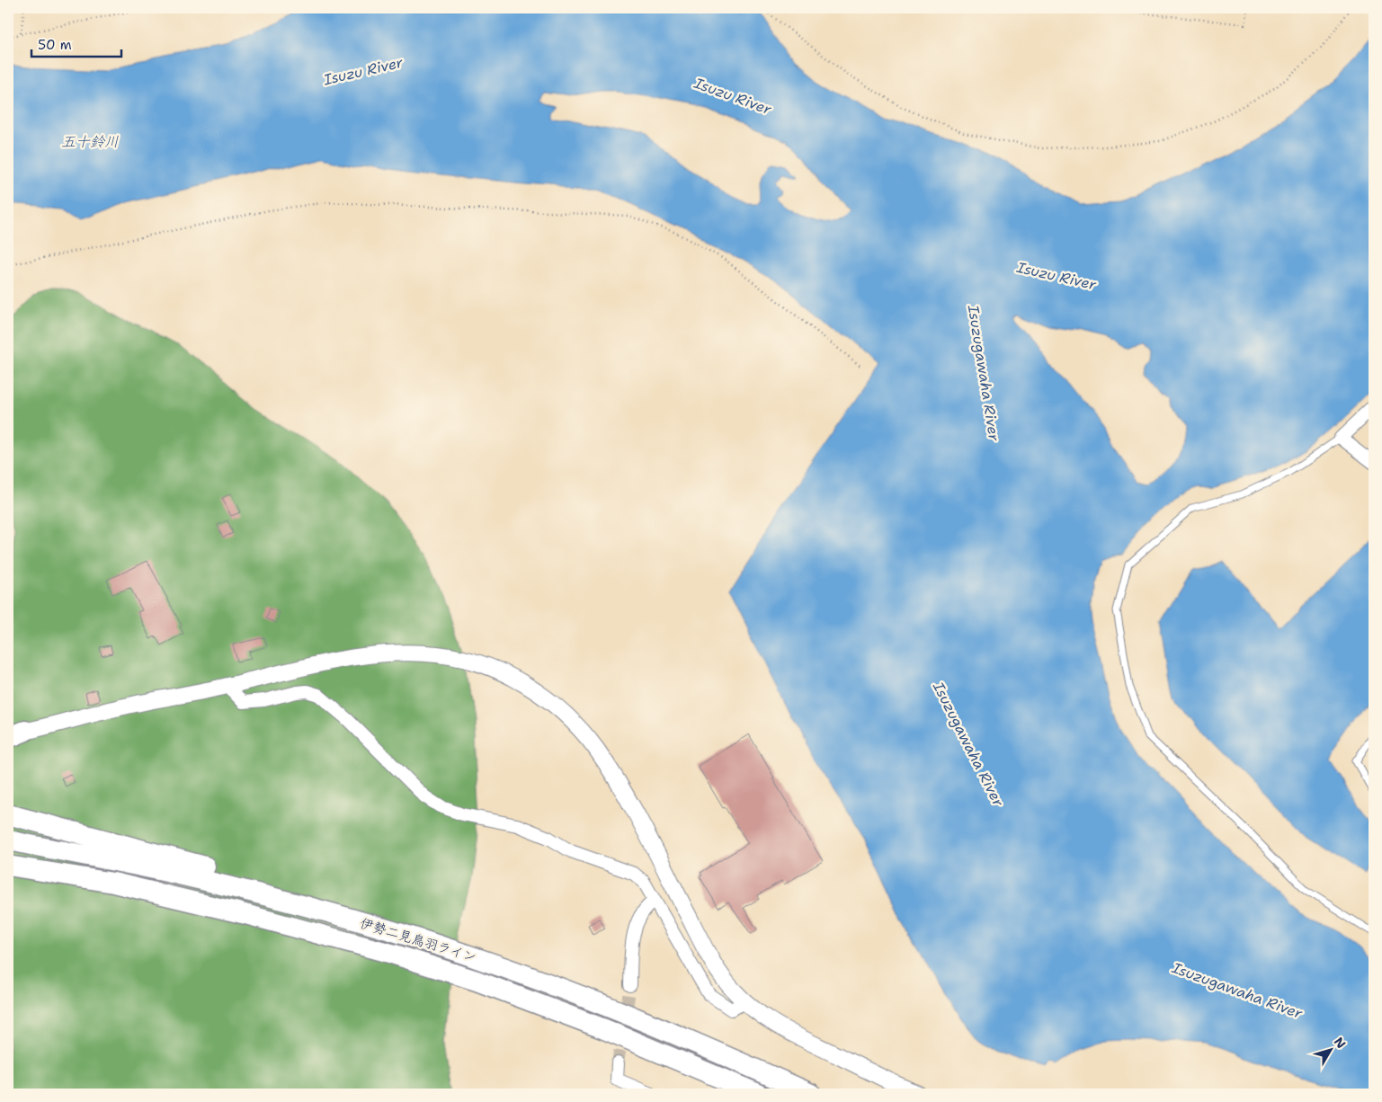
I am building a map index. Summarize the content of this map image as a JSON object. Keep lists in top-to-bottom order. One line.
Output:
{"streets":{"main road":["伊勢二見鳥羽ライン"]},"water":["Isuzu River","五十鈴川","Isuzugawaha River"],"scale_bar":"50 m","north":"top right"}
